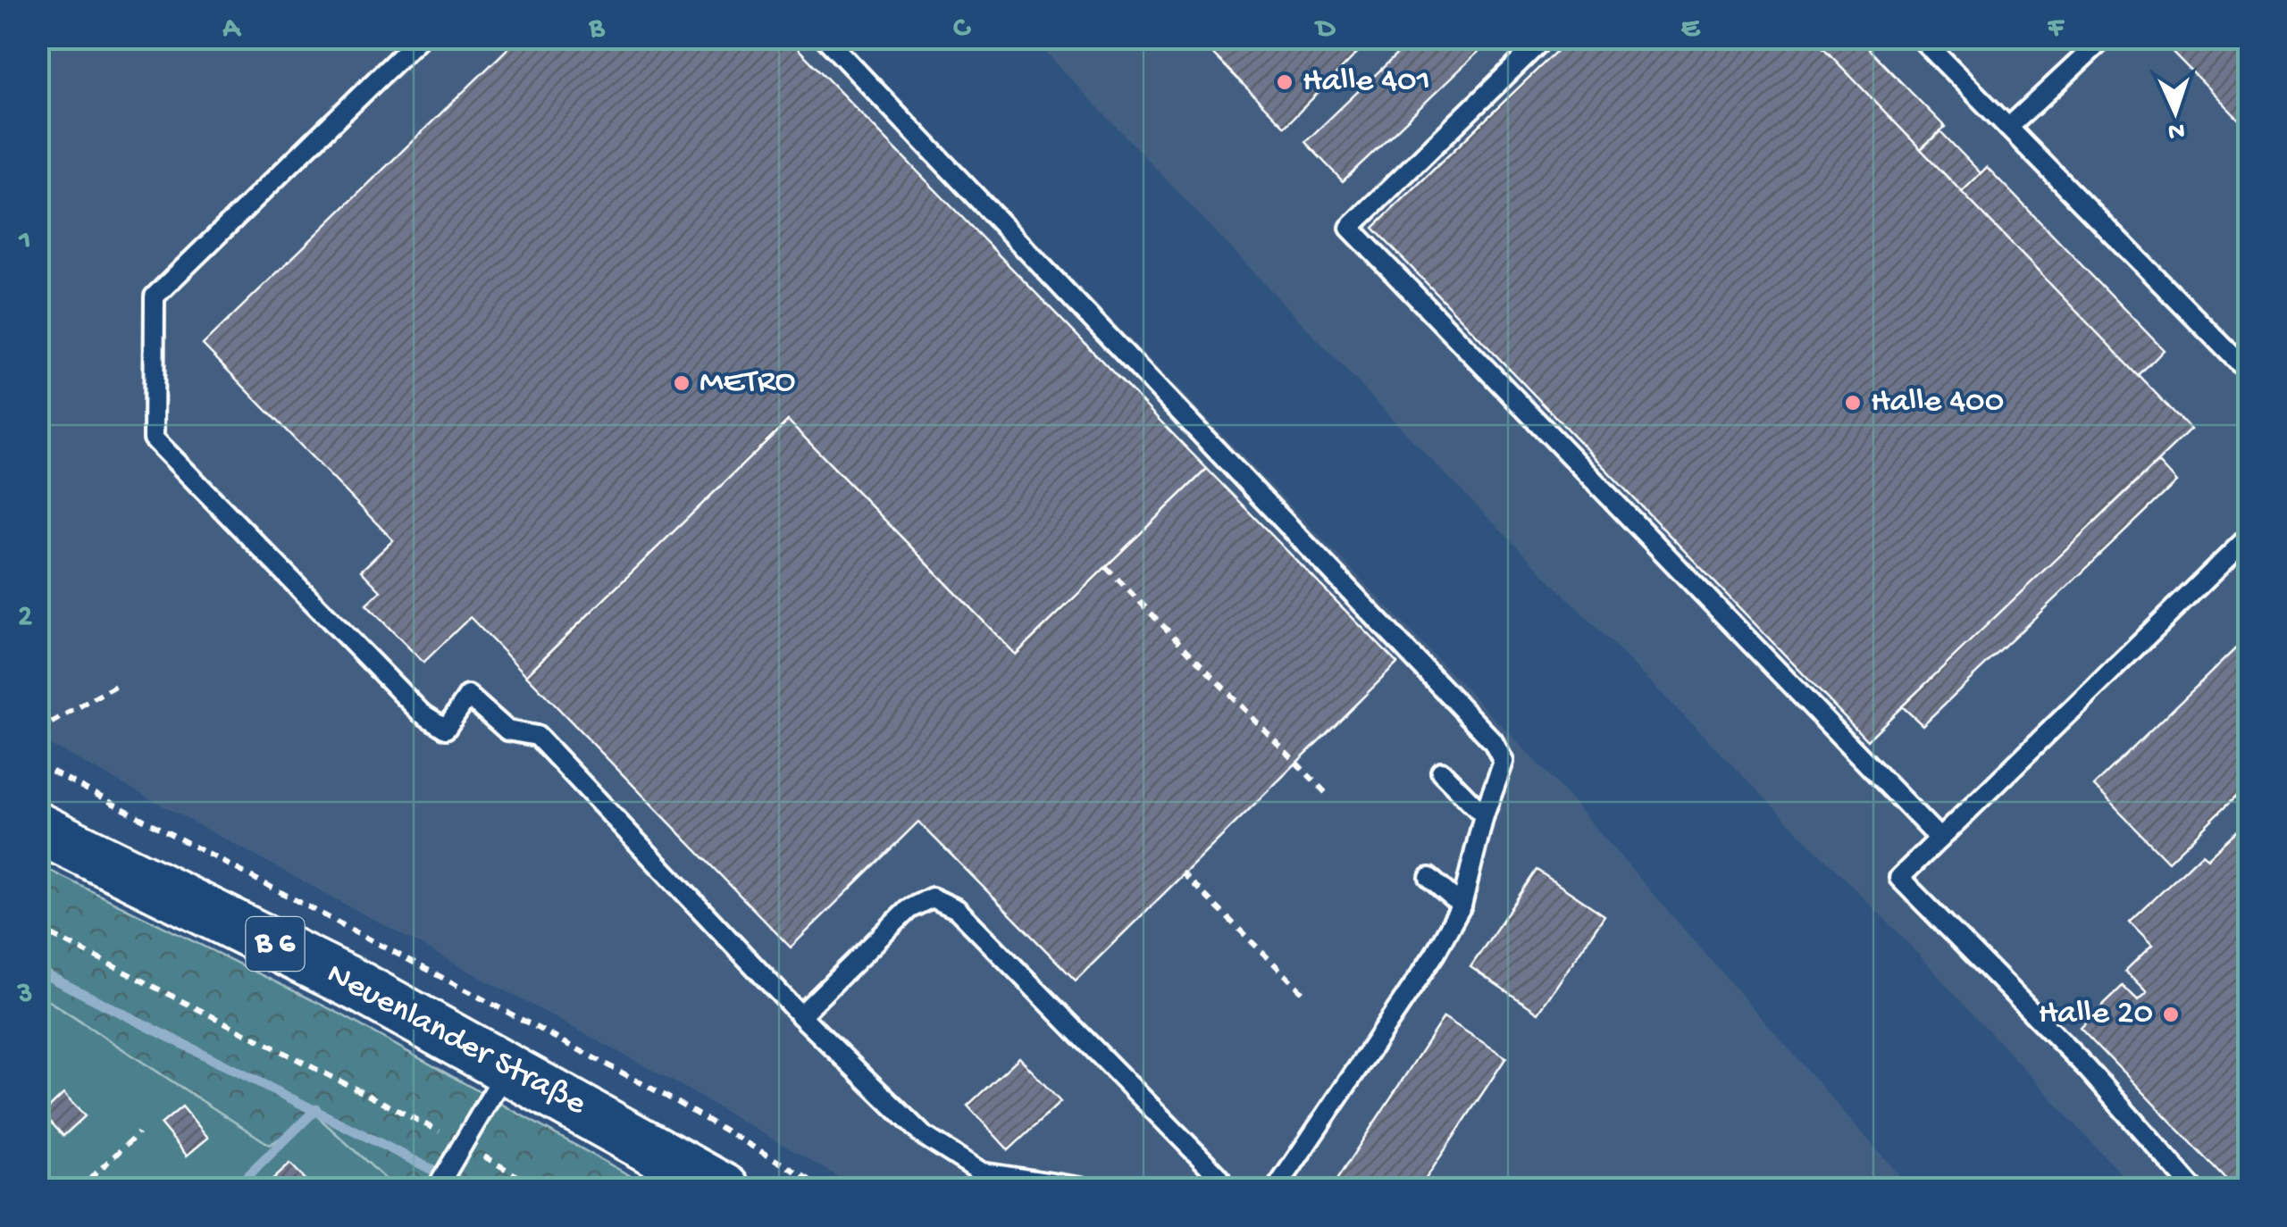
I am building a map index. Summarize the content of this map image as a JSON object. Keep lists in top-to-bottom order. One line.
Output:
{"streets":{"main road":["B 6","Neuenlander Straße"]},"places":["Halle 401","METRO","Halle 400","Halle 20"],"north":"bottom","grid":{"columns":["A","B","C","D","E","F"],"rows":["1","2","3"]}}
